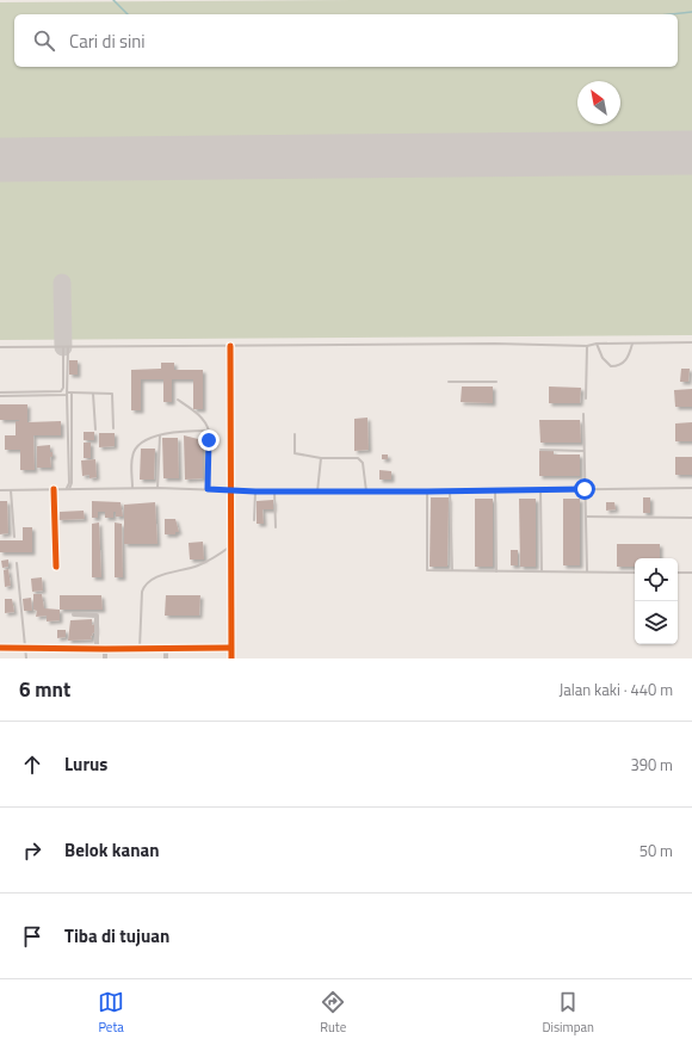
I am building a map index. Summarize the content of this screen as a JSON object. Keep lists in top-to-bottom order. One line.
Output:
{"north":"top left","page":{"search":"Cari di sini","heading":["6 mnt","Jalan kaki · 440 m"],"list":[["Lurus","390 m"],["Belok kanan","50 m"],"Tiba di tujuan"],"nav":["Peta","Rute","Disimpan"]}}
